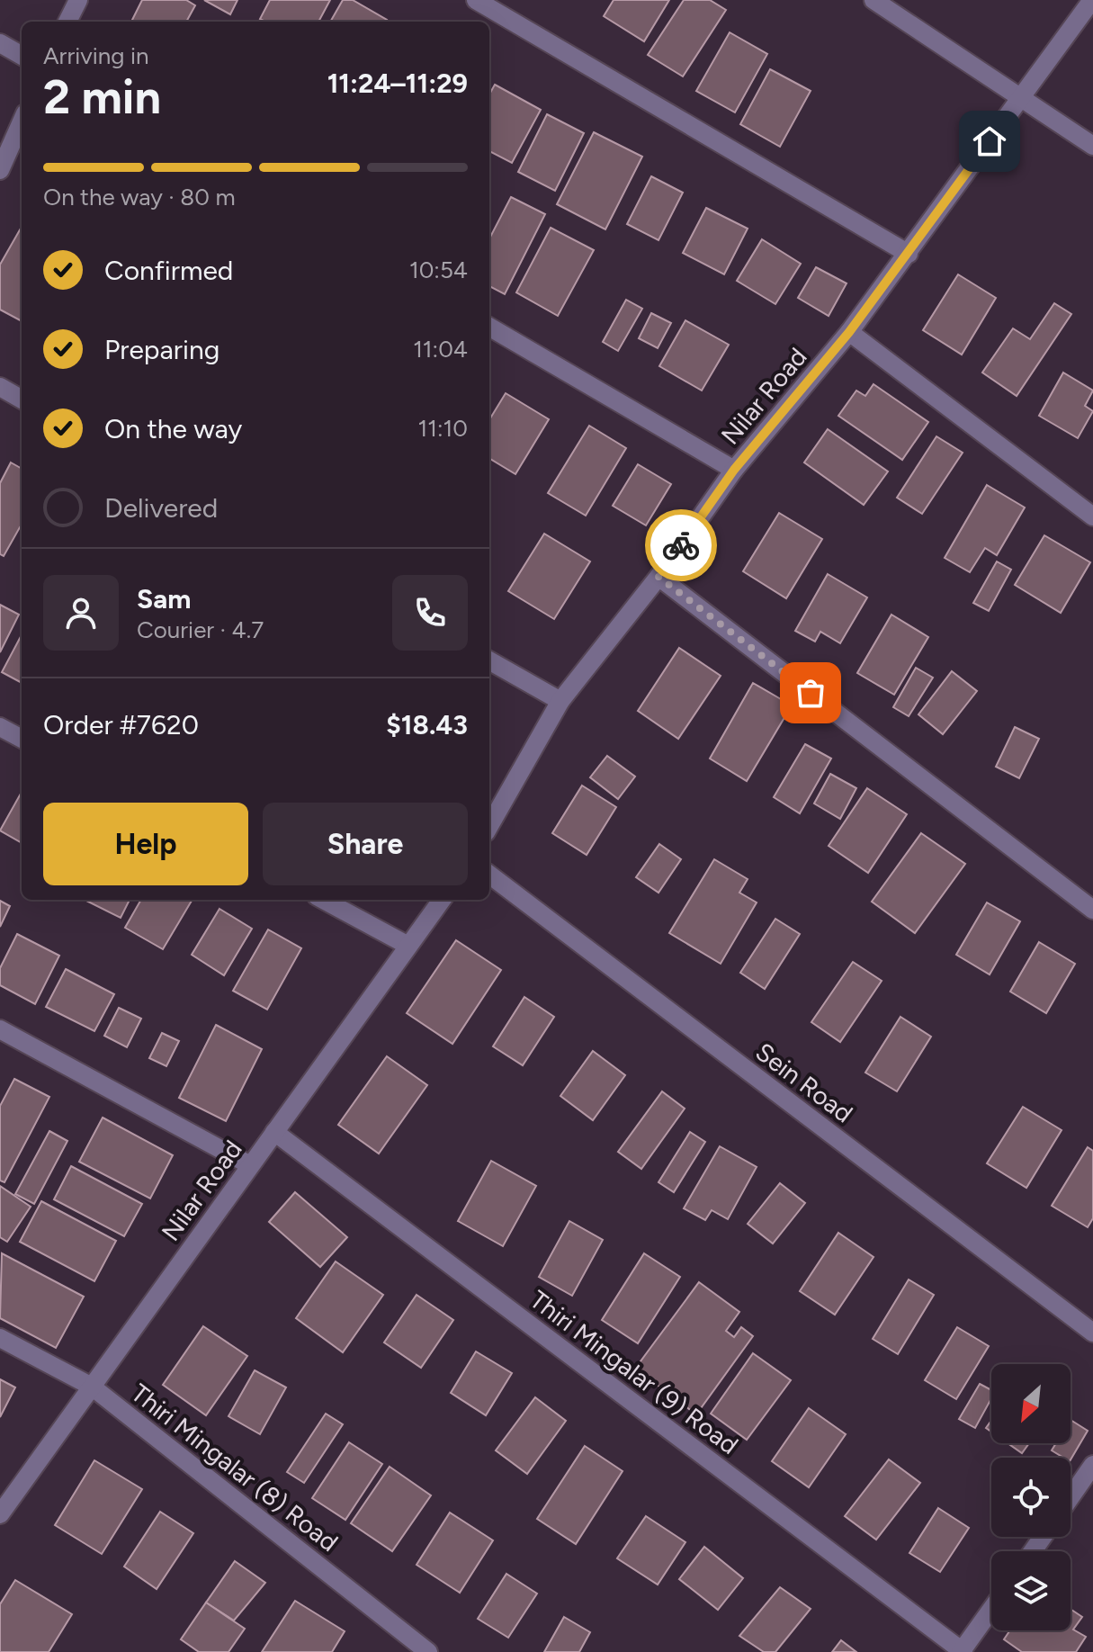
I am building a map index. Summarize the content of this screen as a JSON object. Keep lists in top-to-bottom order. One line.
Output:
{"streets":{"street":["Nilar Road","Sein Road","Thiri Mingalar (9) Road","Thiri Mingalar (8) Road"]},"crossings":[["Nilar Road","Thiri Mingalar (9) Road"],["Nilar Road","Thiri Mingalar (8) Road"]],"north":"bottom left","page":{"heading":["2 min","Arriving in","11:24–11:29"],"panel":["Sam","Courier · 4.7","Order #7620","$18.43"],"bar":"On the way · 80 m","list":[["Confirmed","10:54"],["Preparing","11:04"],["On the way","11:10"],"Delivered"],"buttons":["Help","Share"]}}
